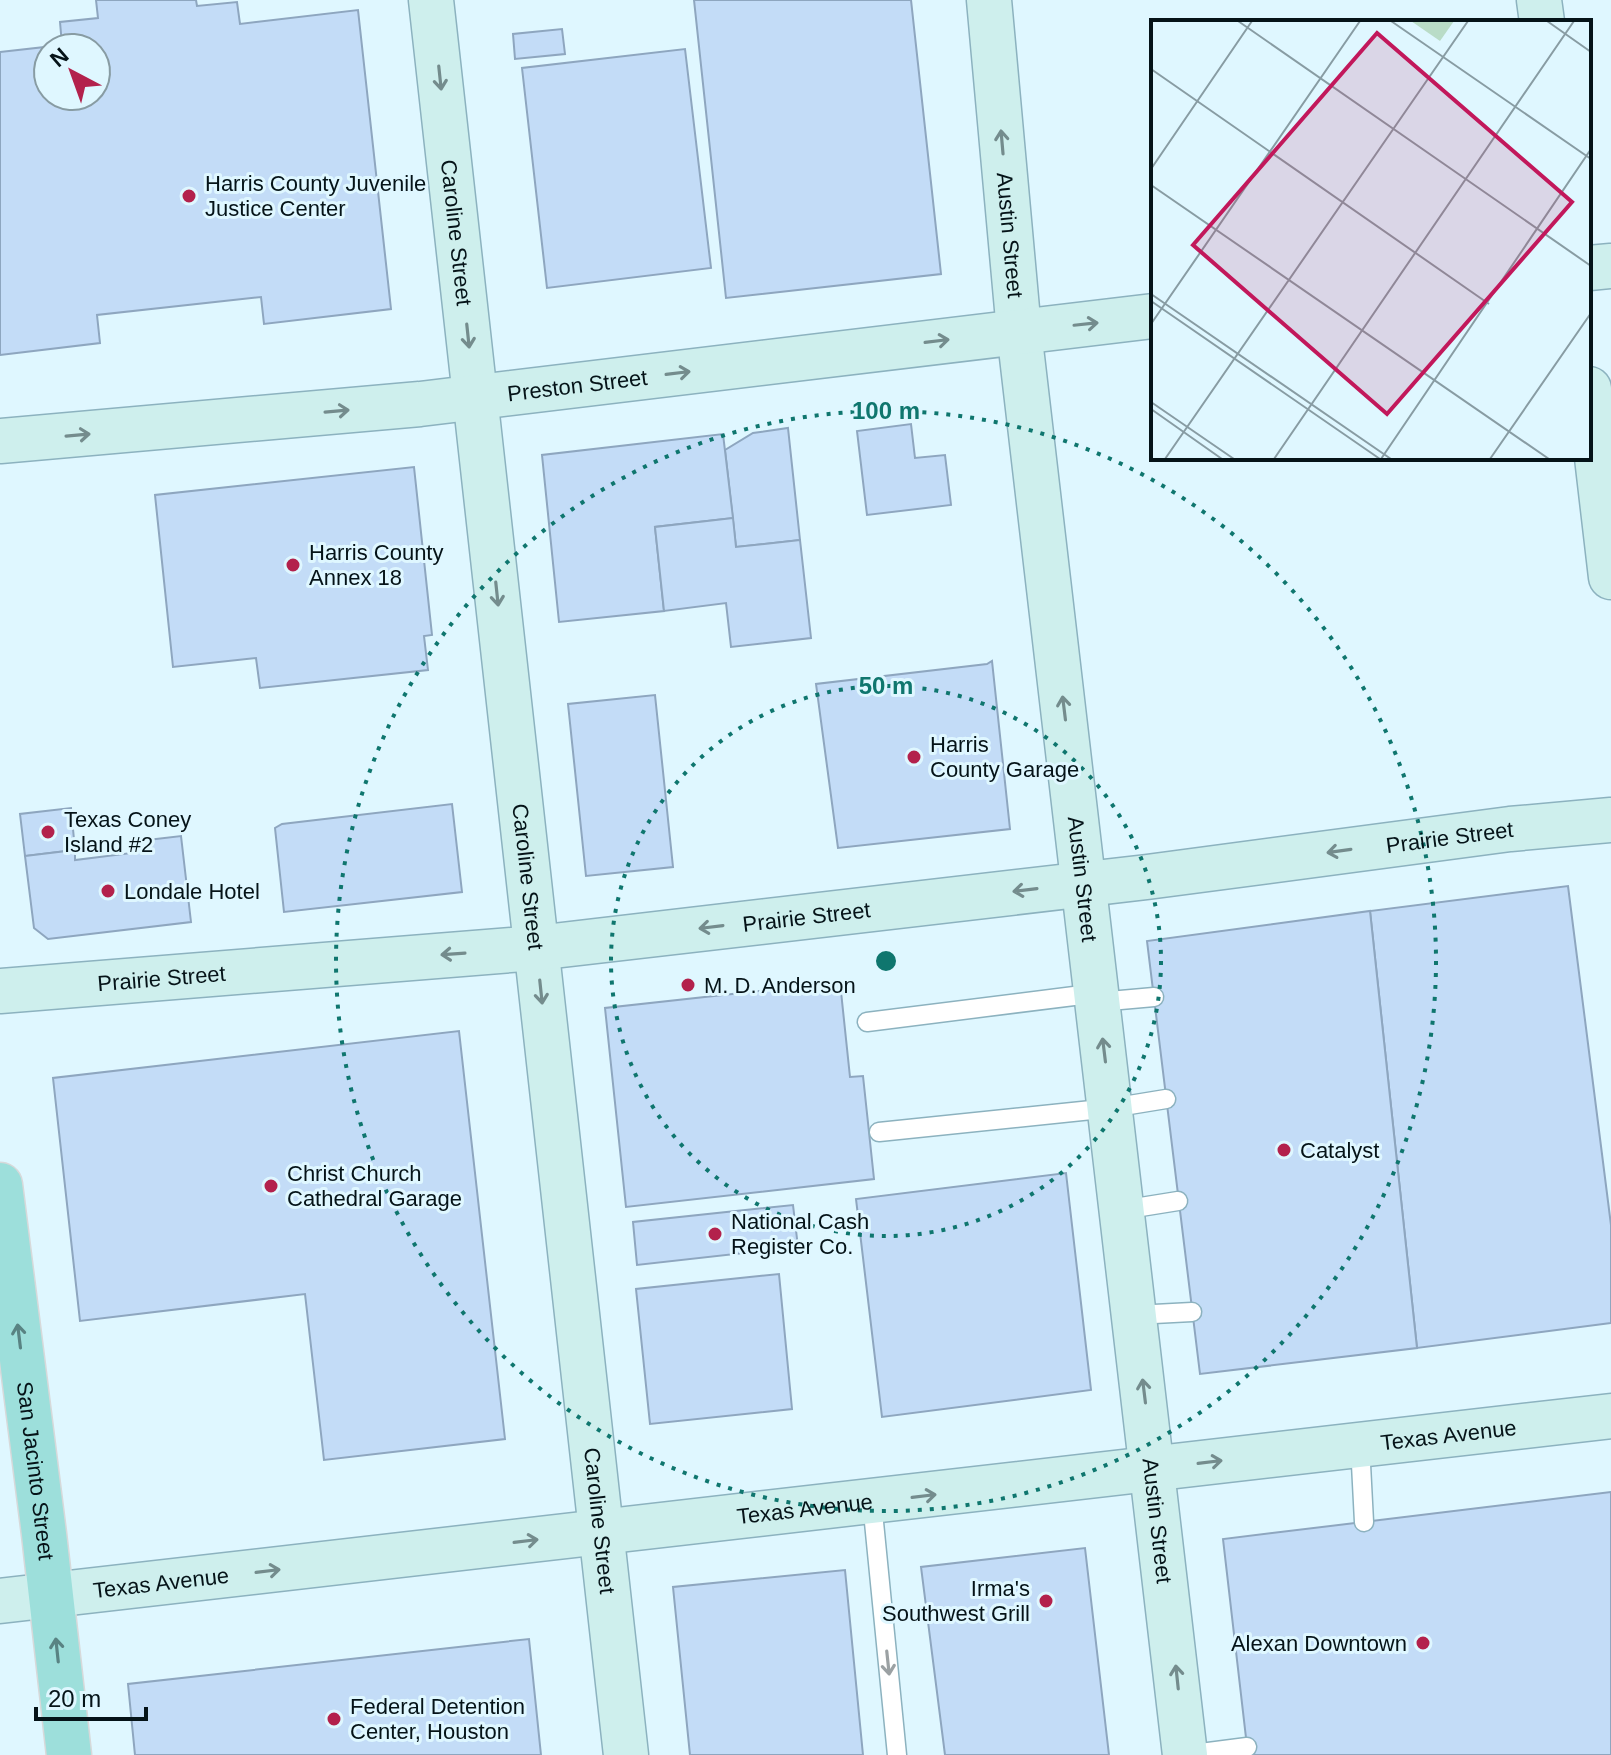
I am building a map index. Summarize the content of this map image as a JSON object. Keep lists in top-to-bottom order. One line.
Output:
{"streets":{"main road":["San Jacinto Street"],"street":["Caroline Street","Austin Street","Preston Street","Prairie Street","Texas Avenue"]},"crossings":[["Caroline Street","Preston Street"],["Caroline Street","Prairie Street"],["Caroline Street","Texas Avenue"],["Austin Street","Preston Street"],["Austin Street","Prairie Street"],["Austin Street","Texas Avenue"],["Texas Avenue","San Jacinto Street"]],"one_way":["Caroline Street","Austin Street","Preston Street","Prairie Street","Texas Avenue","San Jacinto Street"],"places":["Harris County Juvenile Justice Center","Harris County Annex 18","Harris County Garage","Texas Coney Island #2","Londale Hotel","M. D. Anderson","Catalyst","Christ Church Cathedral Garage","National Cash Register Co.","Irma's Southwest Grill","Alexan Downtown","Federal Detention Center, Houston"],"scale_bar":"20 m","north":"top left","rings":["100 m","50 m"]}
